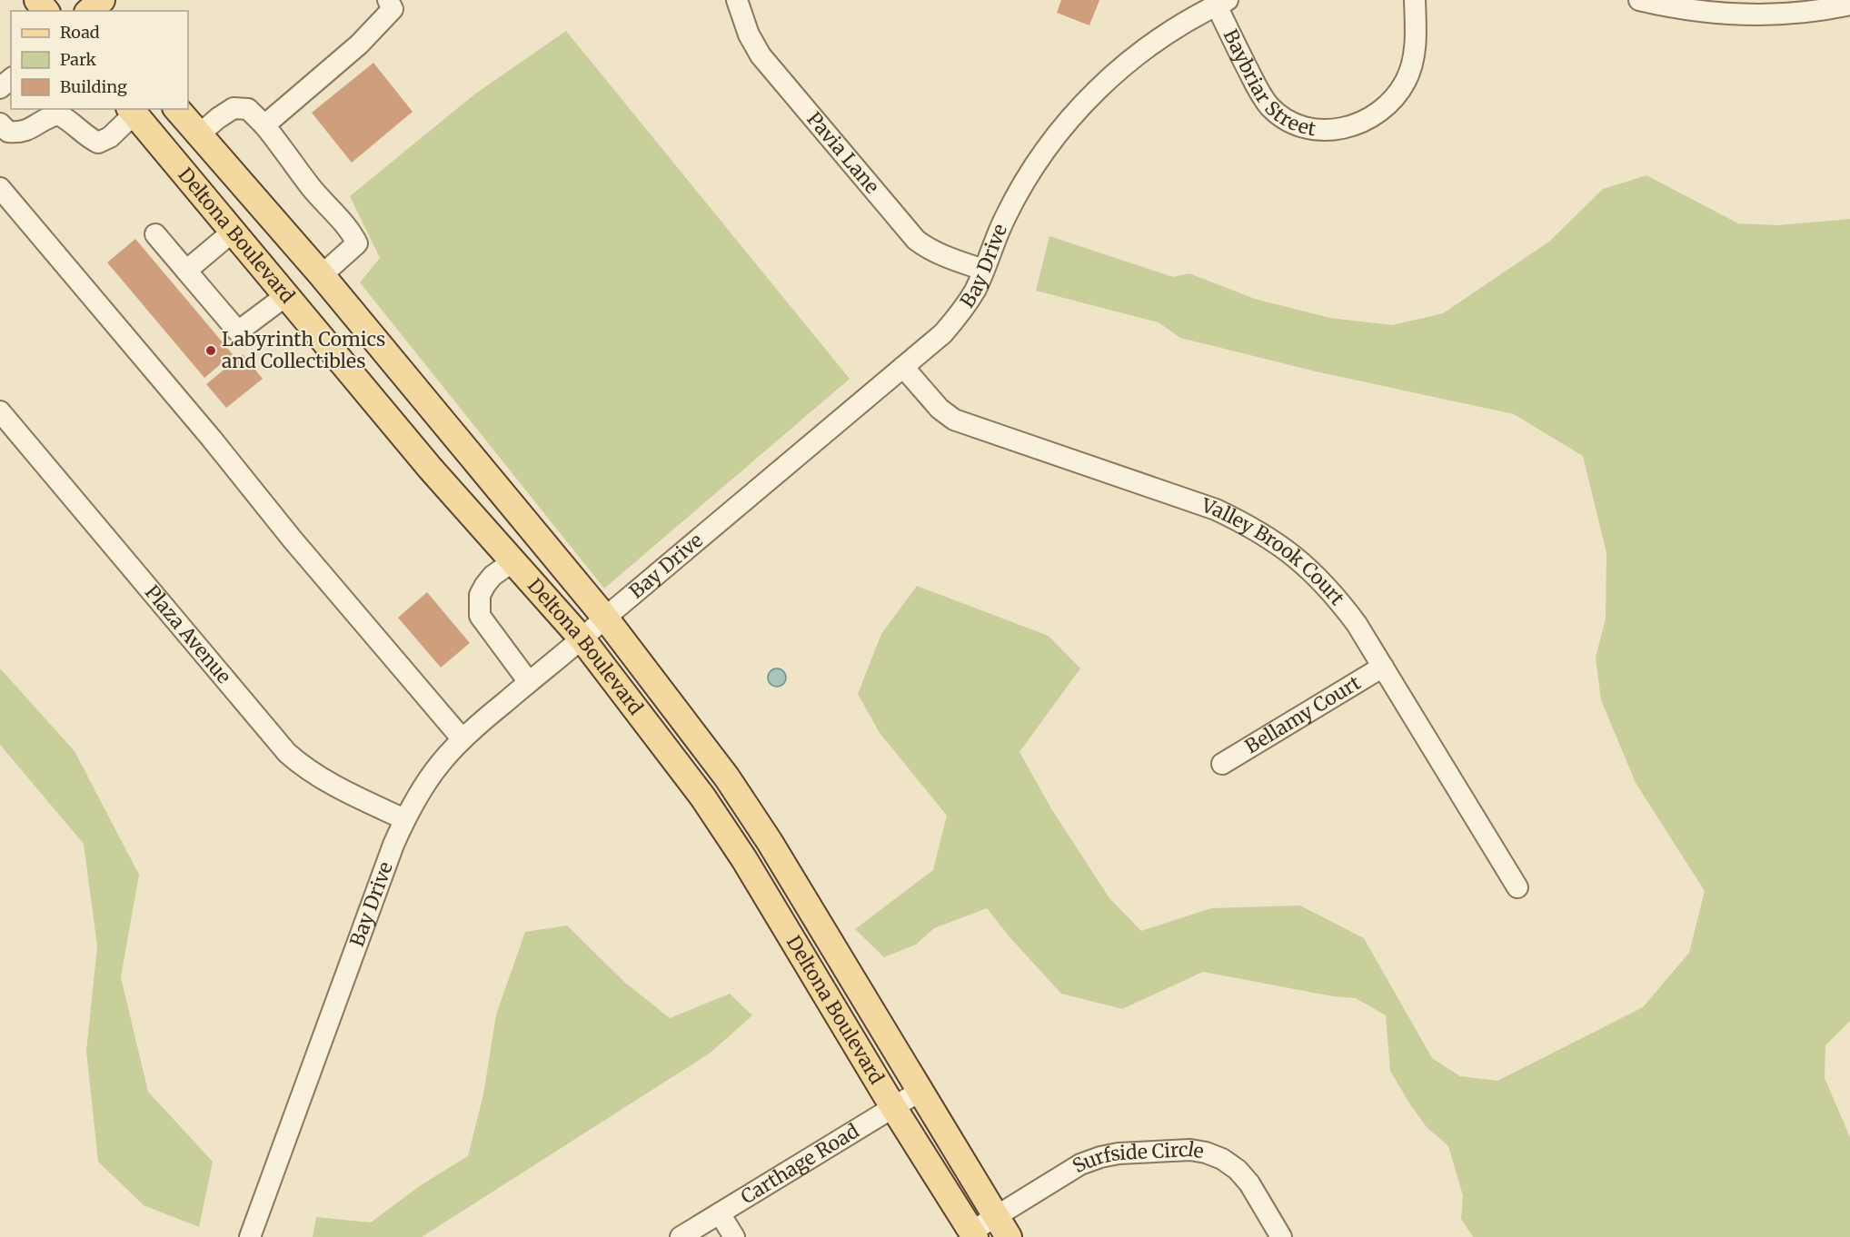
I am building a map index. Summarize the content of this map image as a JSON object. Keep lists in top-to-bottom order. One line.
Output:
{"streets":{"main road":["Deltona Boulevard"],"street":["Baybriar Street","Pavia Lane","Bay Drive","Valley Brook Court","Plaza Avenue","Bellamy Court","Carthage Road","Surfside Circle"]},"crossings":[["Baybriar Street","Bay Drive"],["Pavia Lane","Bay Drive"],["Deltona Boulevard","Bay Drive"],["Deltona Boulevard","Carthage Road"],["Deltona Boulevard","Surfside Circle"],["Bay Drive","Valley Brook Court"],["Bay Drive","Plaza Avenue"],["Valley Brook Court","Bellamy Court"]],"places":["Labyrinth Comics and Collectibles"],"legend":["Road","Park","Building"]}
